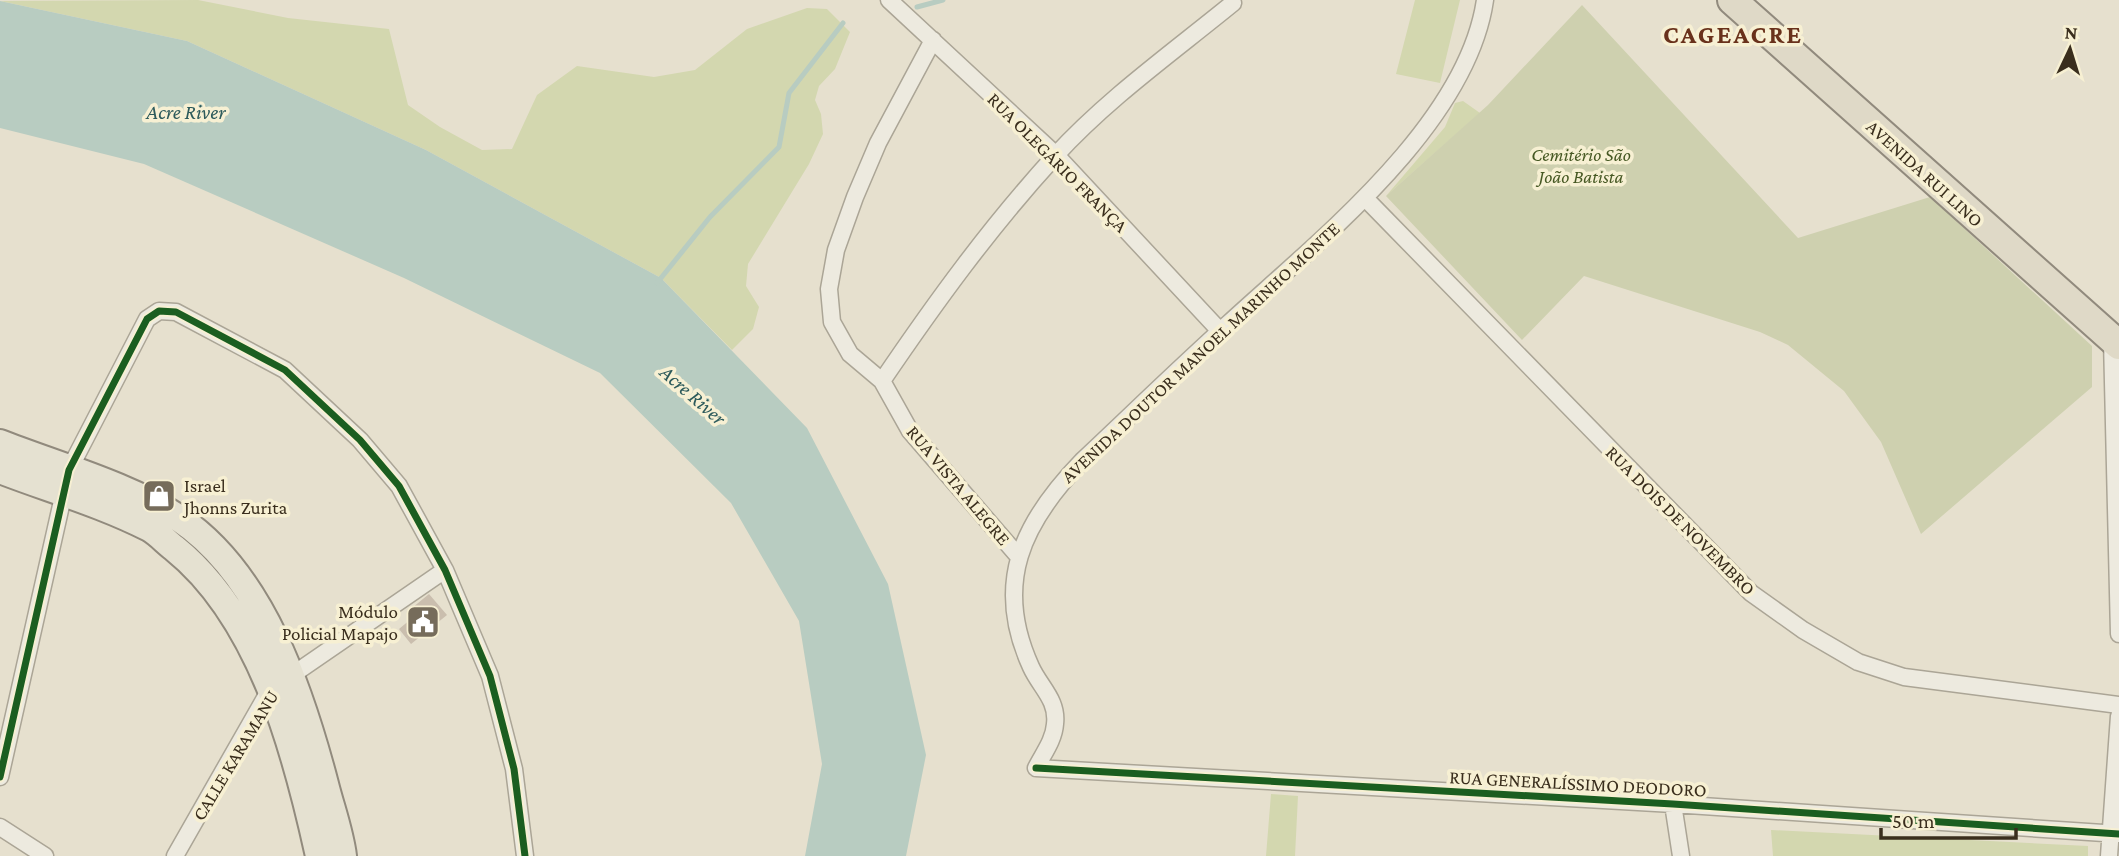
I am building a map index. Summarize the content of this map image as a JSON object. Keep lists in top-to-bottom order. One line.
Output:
{"streets":{"highway":["AVENIDA RUI LINO"],"street":["RUA OLEGÁRIO FRANÇA","AVENIDA DOUTOR MANOEL MARINHO MONTE","RUA VISTA ALEGRE","RUA DOIS DE NOVEMBRO","CALLE KARAMANU","RUA GENERALÍSSIMO DEODORO"]},"crossings":[["RUA OLEGÁRIO FRANÇA","AVENIDA DOUTOR MANOEL MARINHO MONTE"],["RUA OLEGÁRIO FRANÇA","RUA VISTA ALEGRE"],["AVENIDA DOUTOR MANOEL MARINHO MONTE","RUA VISTA ALEGRE"],["AVENIDA DOUTOR MANOEL MARINHO MONTE","RUA DOIS DE NOVEMBRO"],["AVENIDA DOUTOR MANOEL MARINHO MONTE","RUA GENERALÍSSIMO DEODORO"]],"districts":["CAGEACRE"],"water":["Acre River"],"parks":["Cemitério São João Batista"],"places":{"shop":["Israel Jhonns Zurita"],"public building":["Módulo Policial Mapajo"]},"scale_bar":"50 m","north":"top"}
